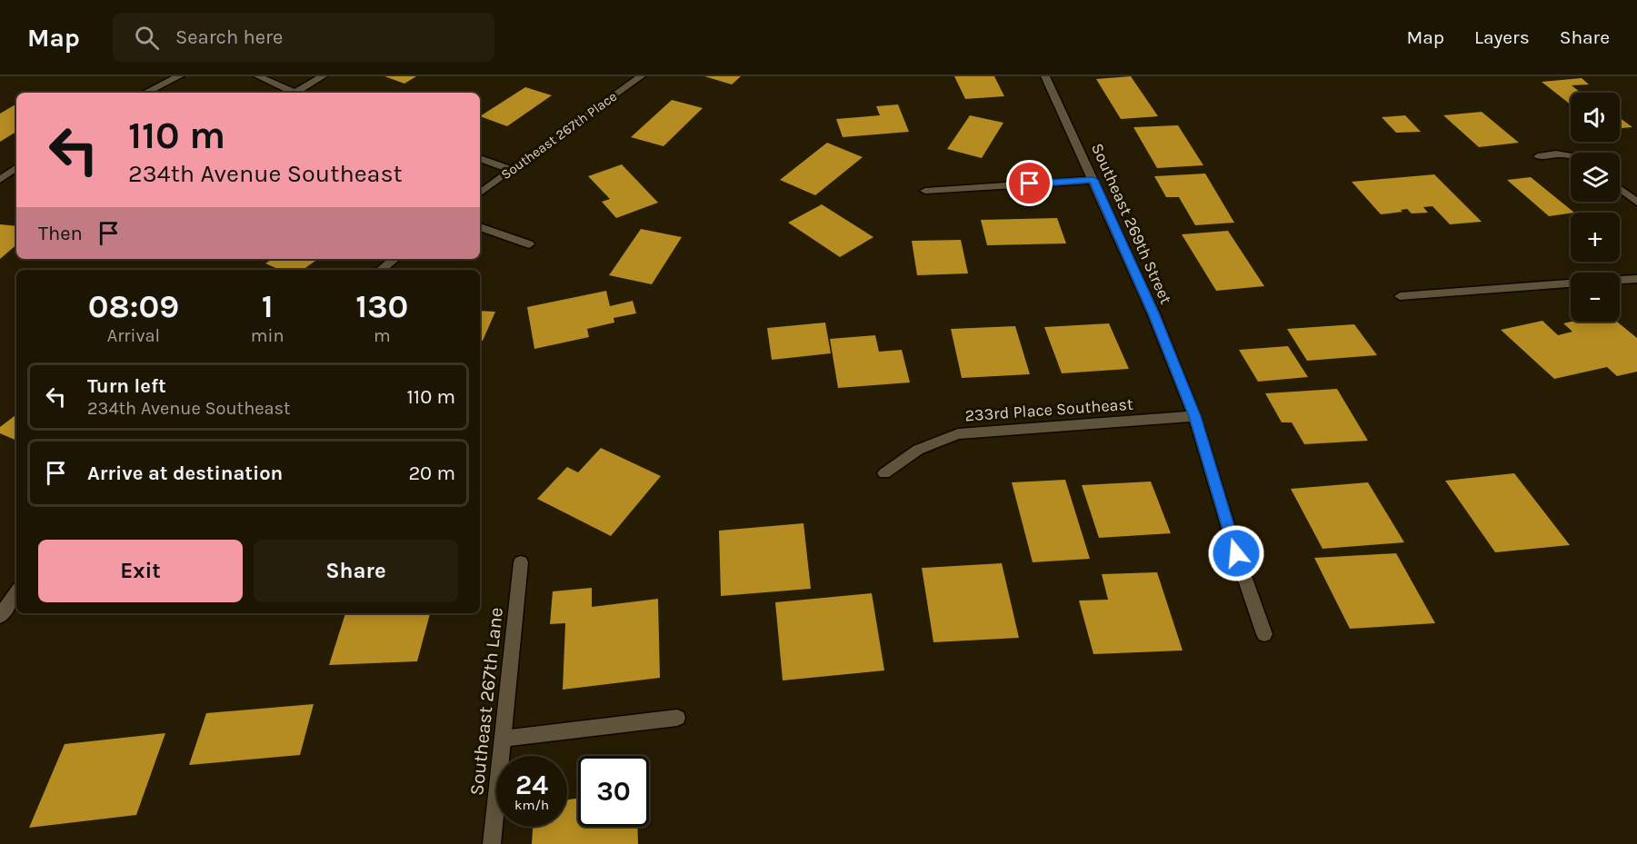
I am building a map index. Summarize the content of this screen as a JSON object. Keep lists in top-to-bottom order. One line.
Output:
{"streets":{"street":["Southeast 267th Place","Southeast 269th Street","233rd Place Southeast","Southeast 267th Lane"]},"crossings":[["Southeast 269th Street","233rd Place Southeast"]],"page":{"header":"Map","search":"Search here","nav":["Map","Layers","Share"],"map_buttons":["+","−"],"turn":["110 m","234th Avenue Southeast"],"then":"Then","eta":["08:09","Arrival","1","min","130","m"],"list":[{"name":"Turn left","note":"234th Avenue Southeast","value":"110 m"},{"name":"Arrive at destination","value":"20 m"}],"buttons":["Exit","Share"],"speed":"24 km/h","limit":"30"}}
